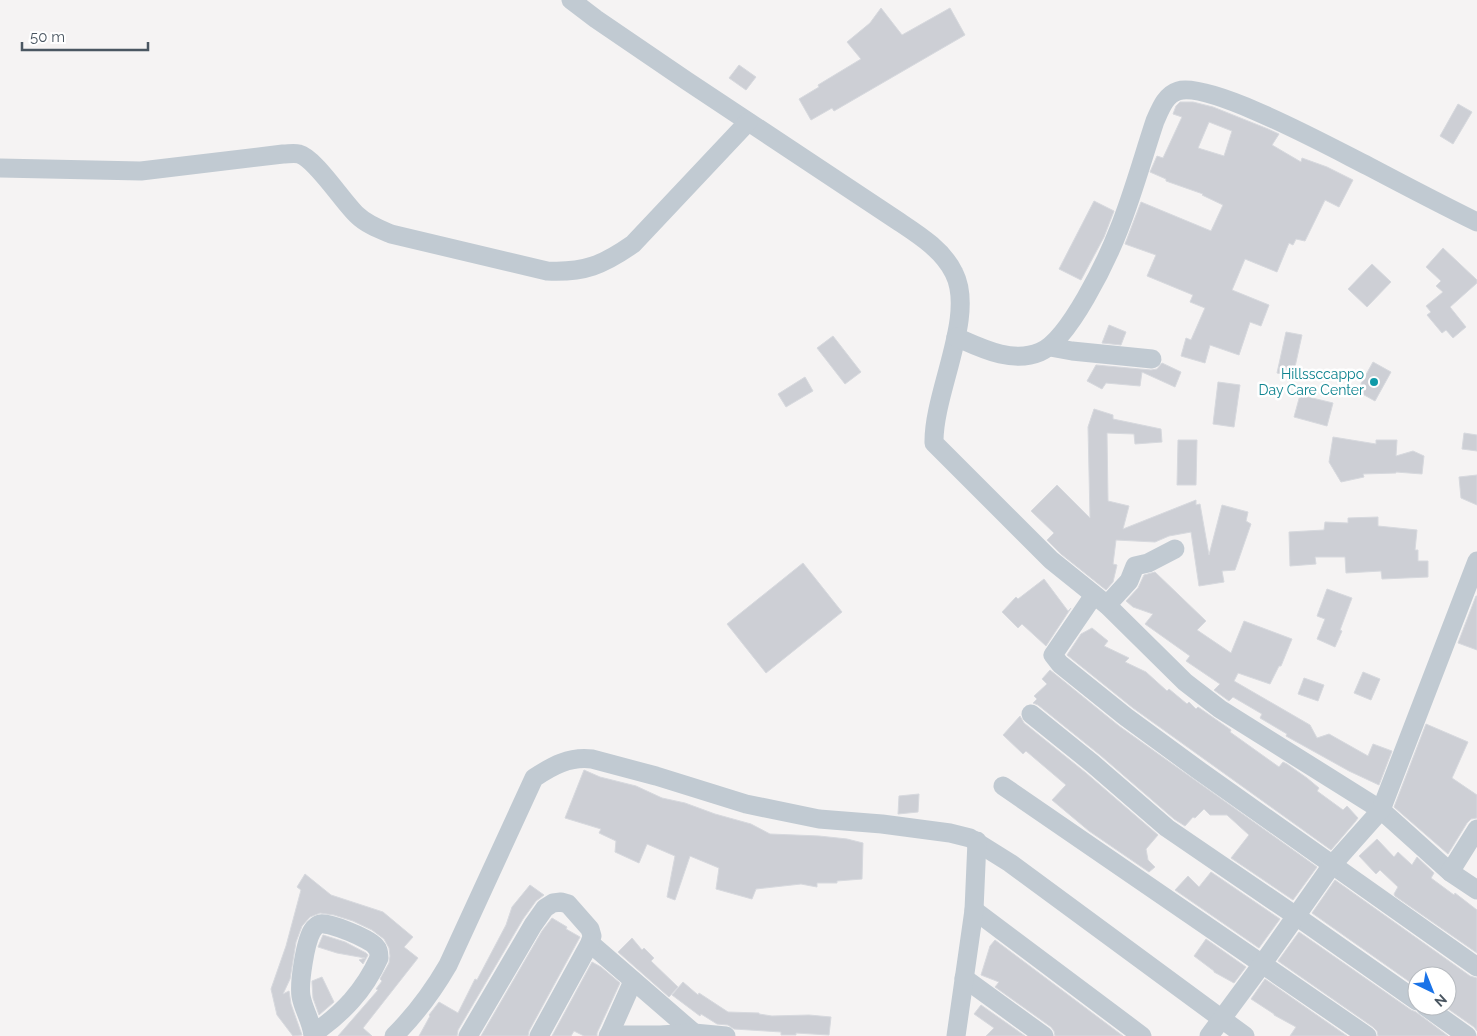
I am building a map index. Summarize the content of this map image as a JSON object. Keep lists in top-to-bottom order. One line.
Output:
{"places":["Hillssccappo Day Care Center"],"scale_bar":"50 m","north":"bottom right"}
